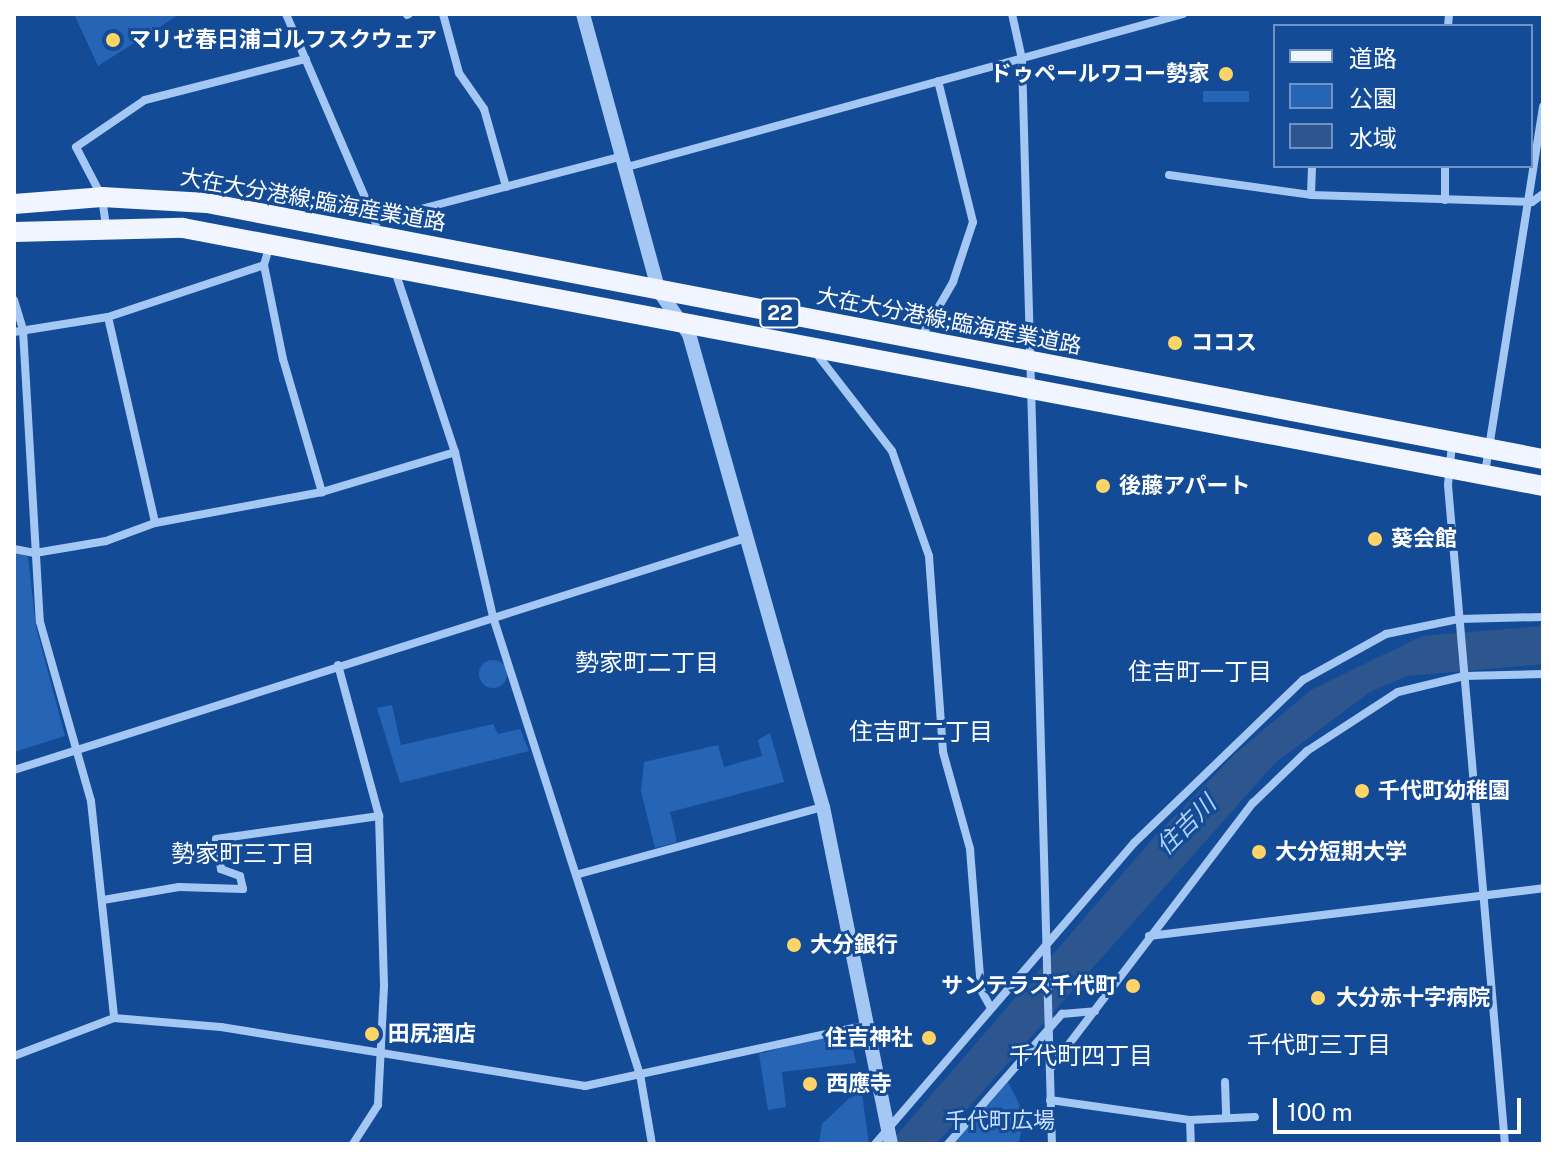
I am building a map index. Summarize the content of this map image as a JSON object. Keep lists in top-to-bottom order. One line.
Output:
{"streets":{"main road":["大在大分港線;臨海産業道路","22"]},"districts":["勢家町二丁目","住吉町一丁目","住吉町二丁目","勢家町三丁目","千代町三丁目","千代町四丁目"],"water":["住吉川"],"parks":["千代町広場"],"places":["マリゼ春日浦ゴルフスクウェア","ドゥペールワコー勢家","ココス","後藤アパート","葵会館","千代町幼稚園","大分短期大学","大分銀行","サンテラス千代町","大分赤十字病院","田尻酒店","住吉神社","西應寺"],"legend":["道路","公園","水域"],"scale_bar":"100 m"}
